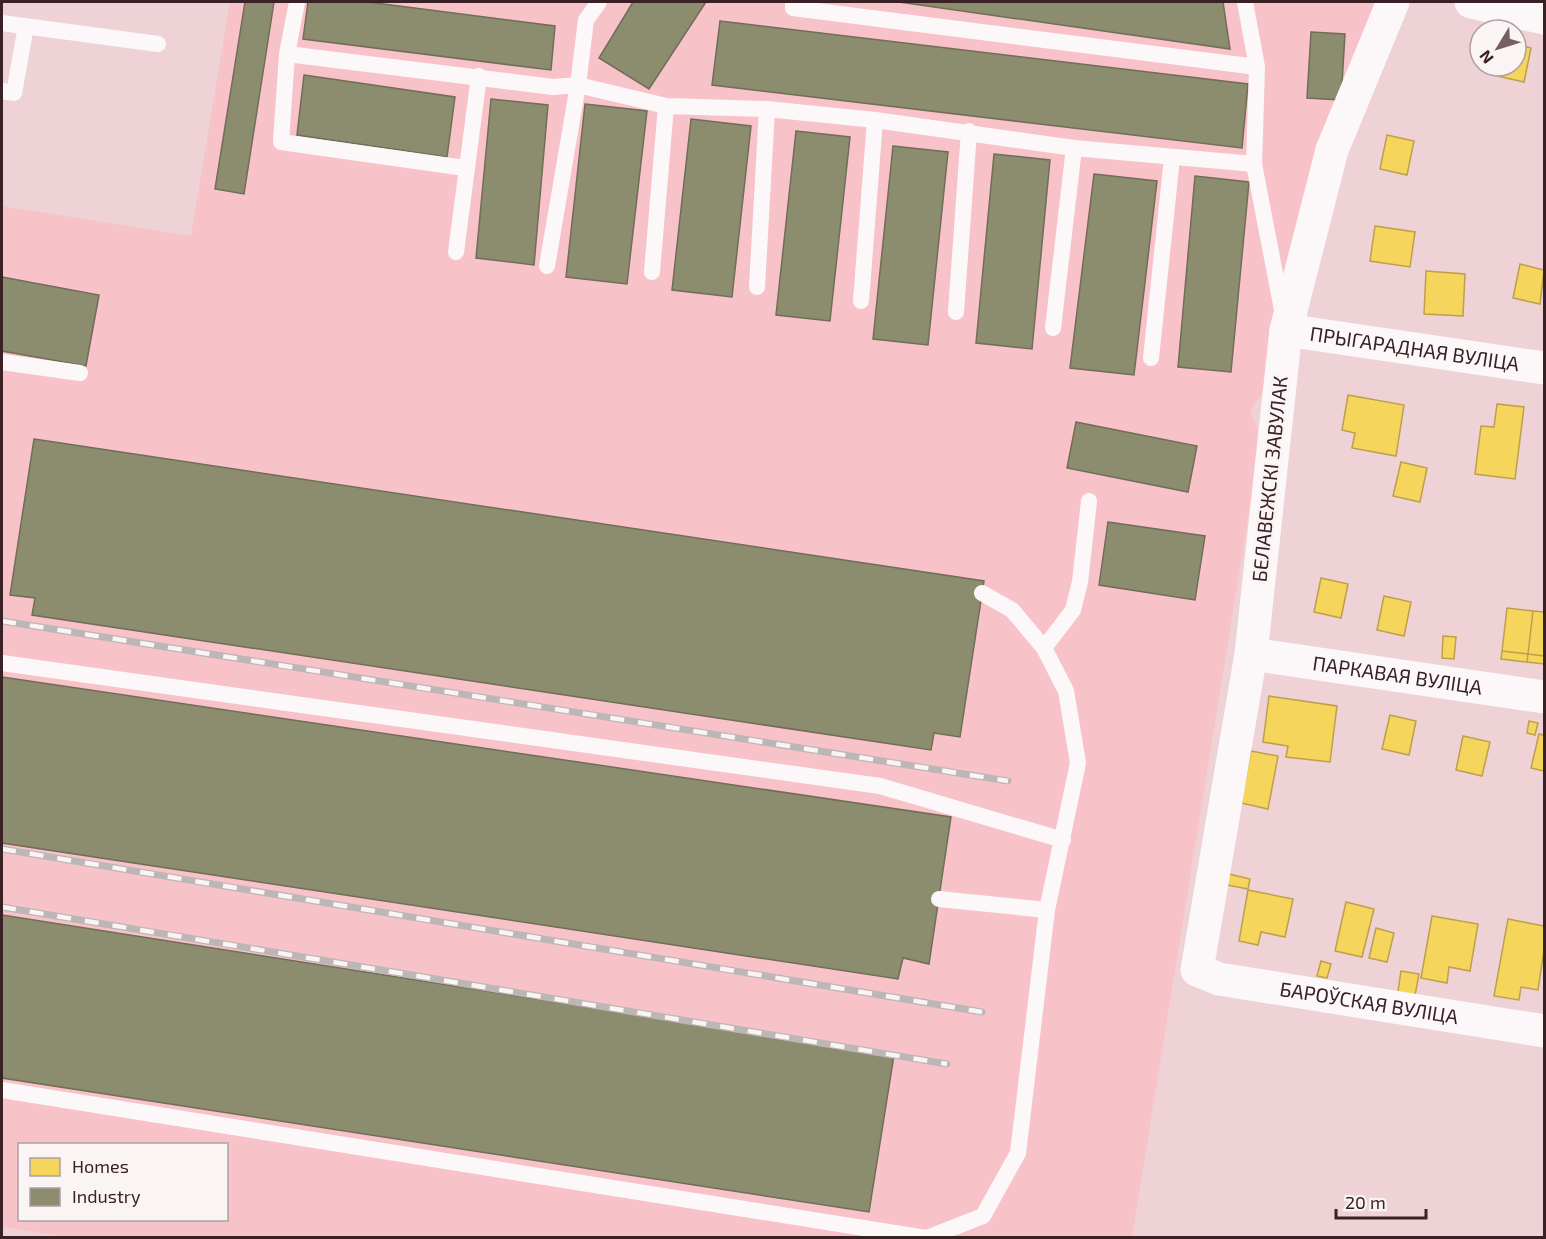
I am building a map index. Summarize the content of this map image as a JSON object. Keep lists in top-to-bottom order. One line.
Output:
{"streets":{"street":["ПРЫГАРАДНАЯ ВУЛІЦА","БЕЛАВЕЖСКІ ЗАВУЛАК","ПАРКАВАЯ ВУЛІЦА","БАРОЎСКАЯ ВУЛІЦА"]},"crossings":[["ПРЫГАРАДНАЯ ВУЛІЦА","БЕЛАВЕЖСКІ ЗАВУЛАК"],["БЕЛАВЕЖСКІ ЗАВУЛАК","ПАРКАВАЯ ВУЛІЦА"],["БЕЛАВЕЖСКІ ЗАВУЛАК","БАРОЎСКАЯ ВУЛІЦА"]],"legend":["Homes","Industry"],"scale_bar":"20 m","north":"bottom left"}
